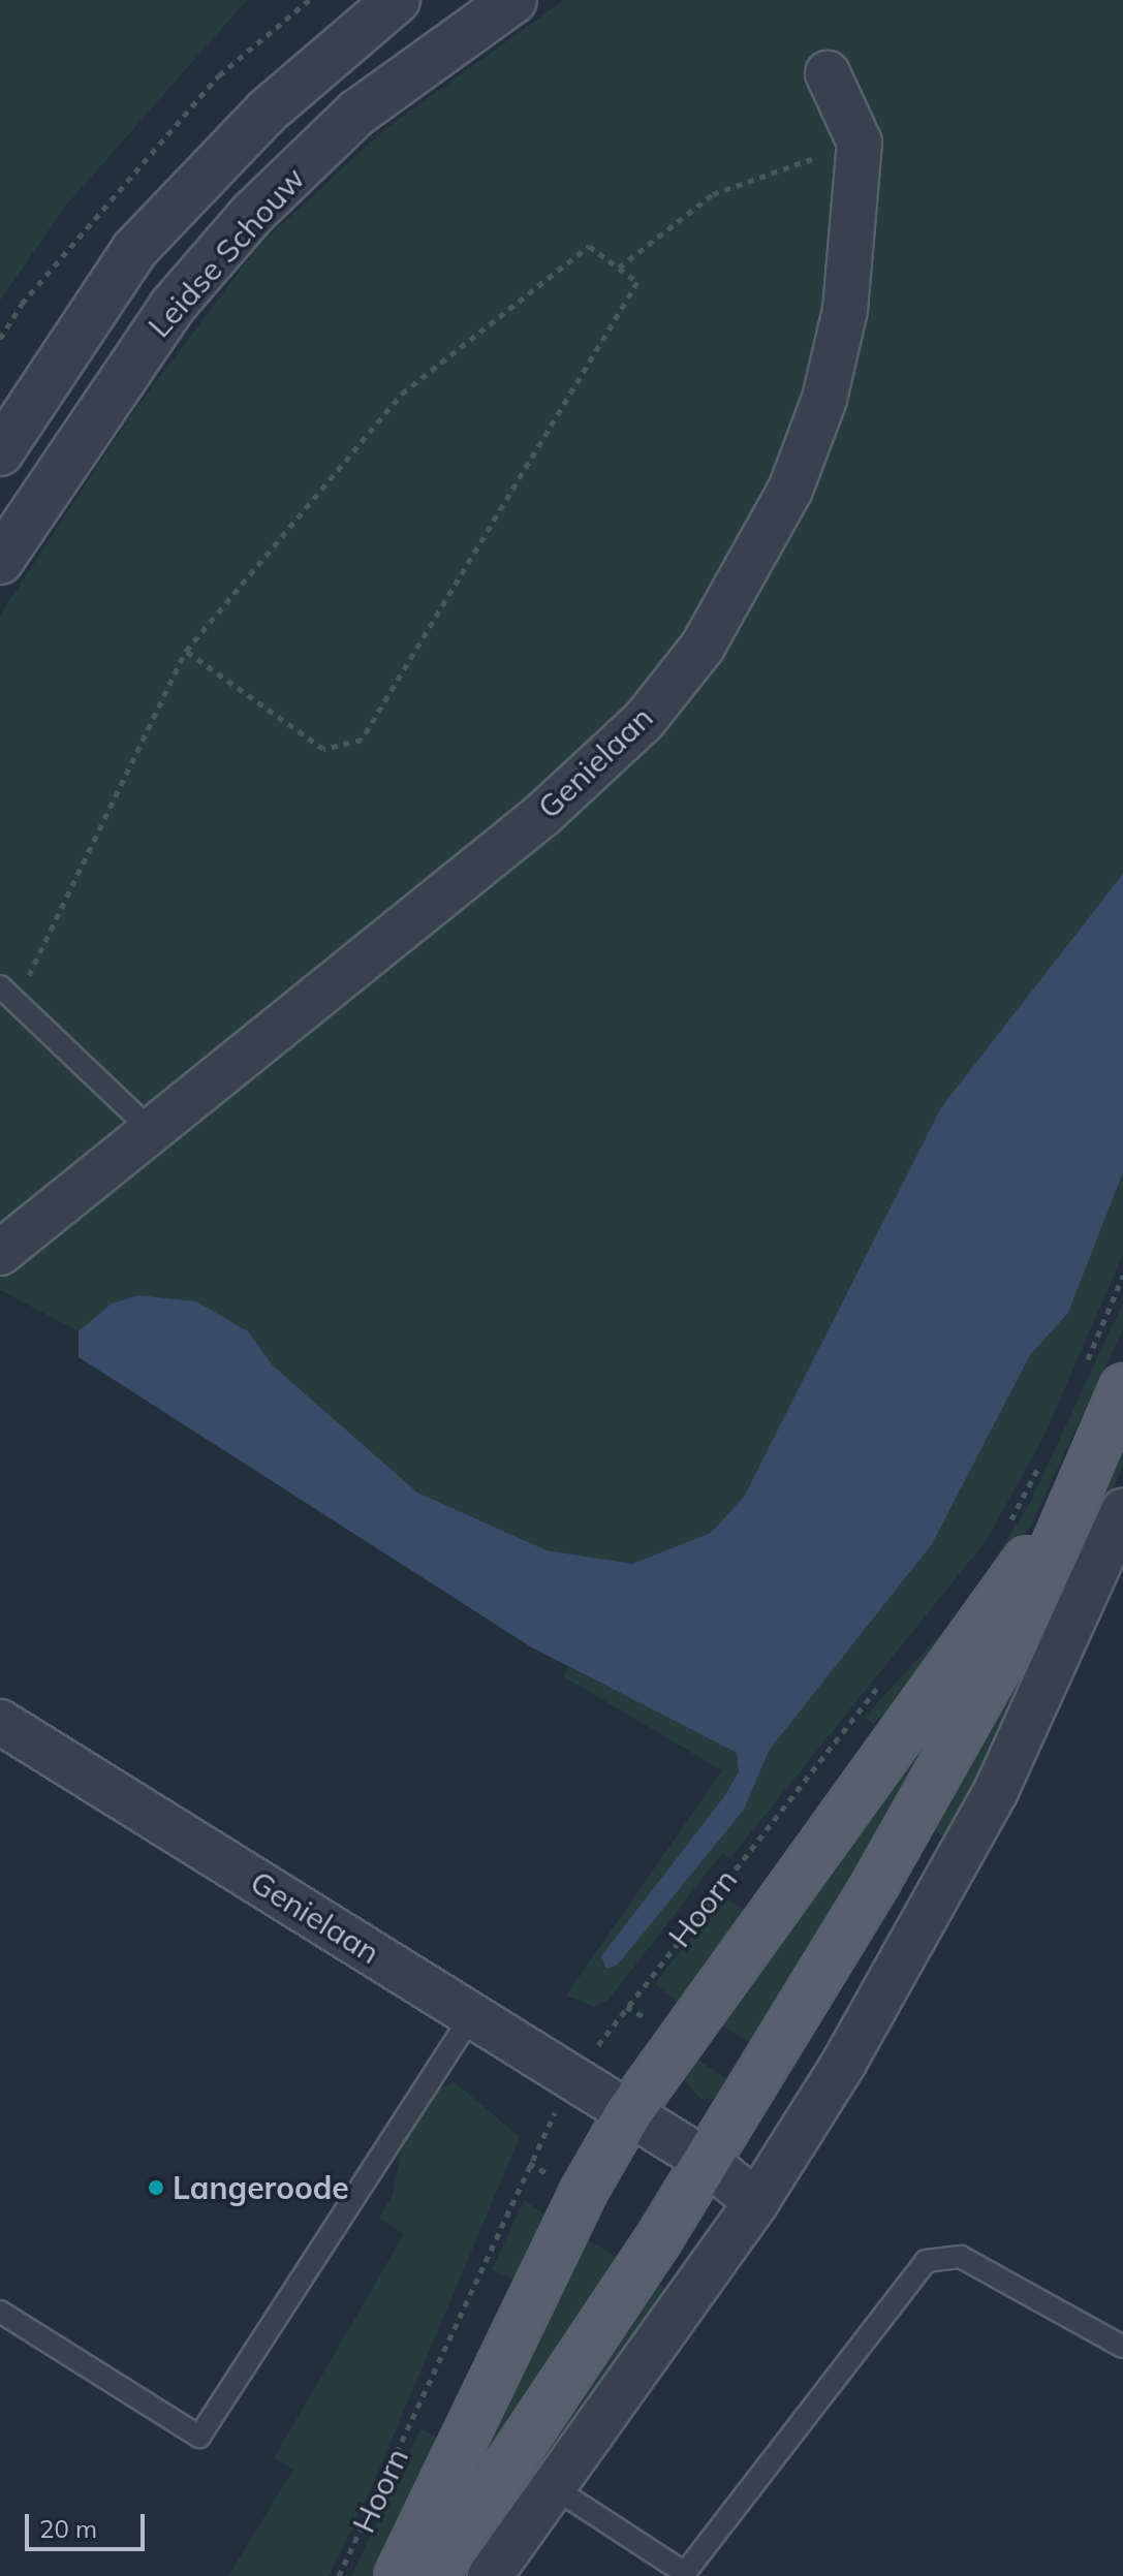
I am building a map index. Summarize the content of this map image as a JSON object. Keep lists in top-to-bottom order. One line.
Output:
{"streets":{"main road":["Hoorn"],"street":["Leidse Schouw","Genielaan"]},"crossings":[["Genielaan","Hoorn"]],"places":["Langeroode"],"scale_bar":"20 m"}
